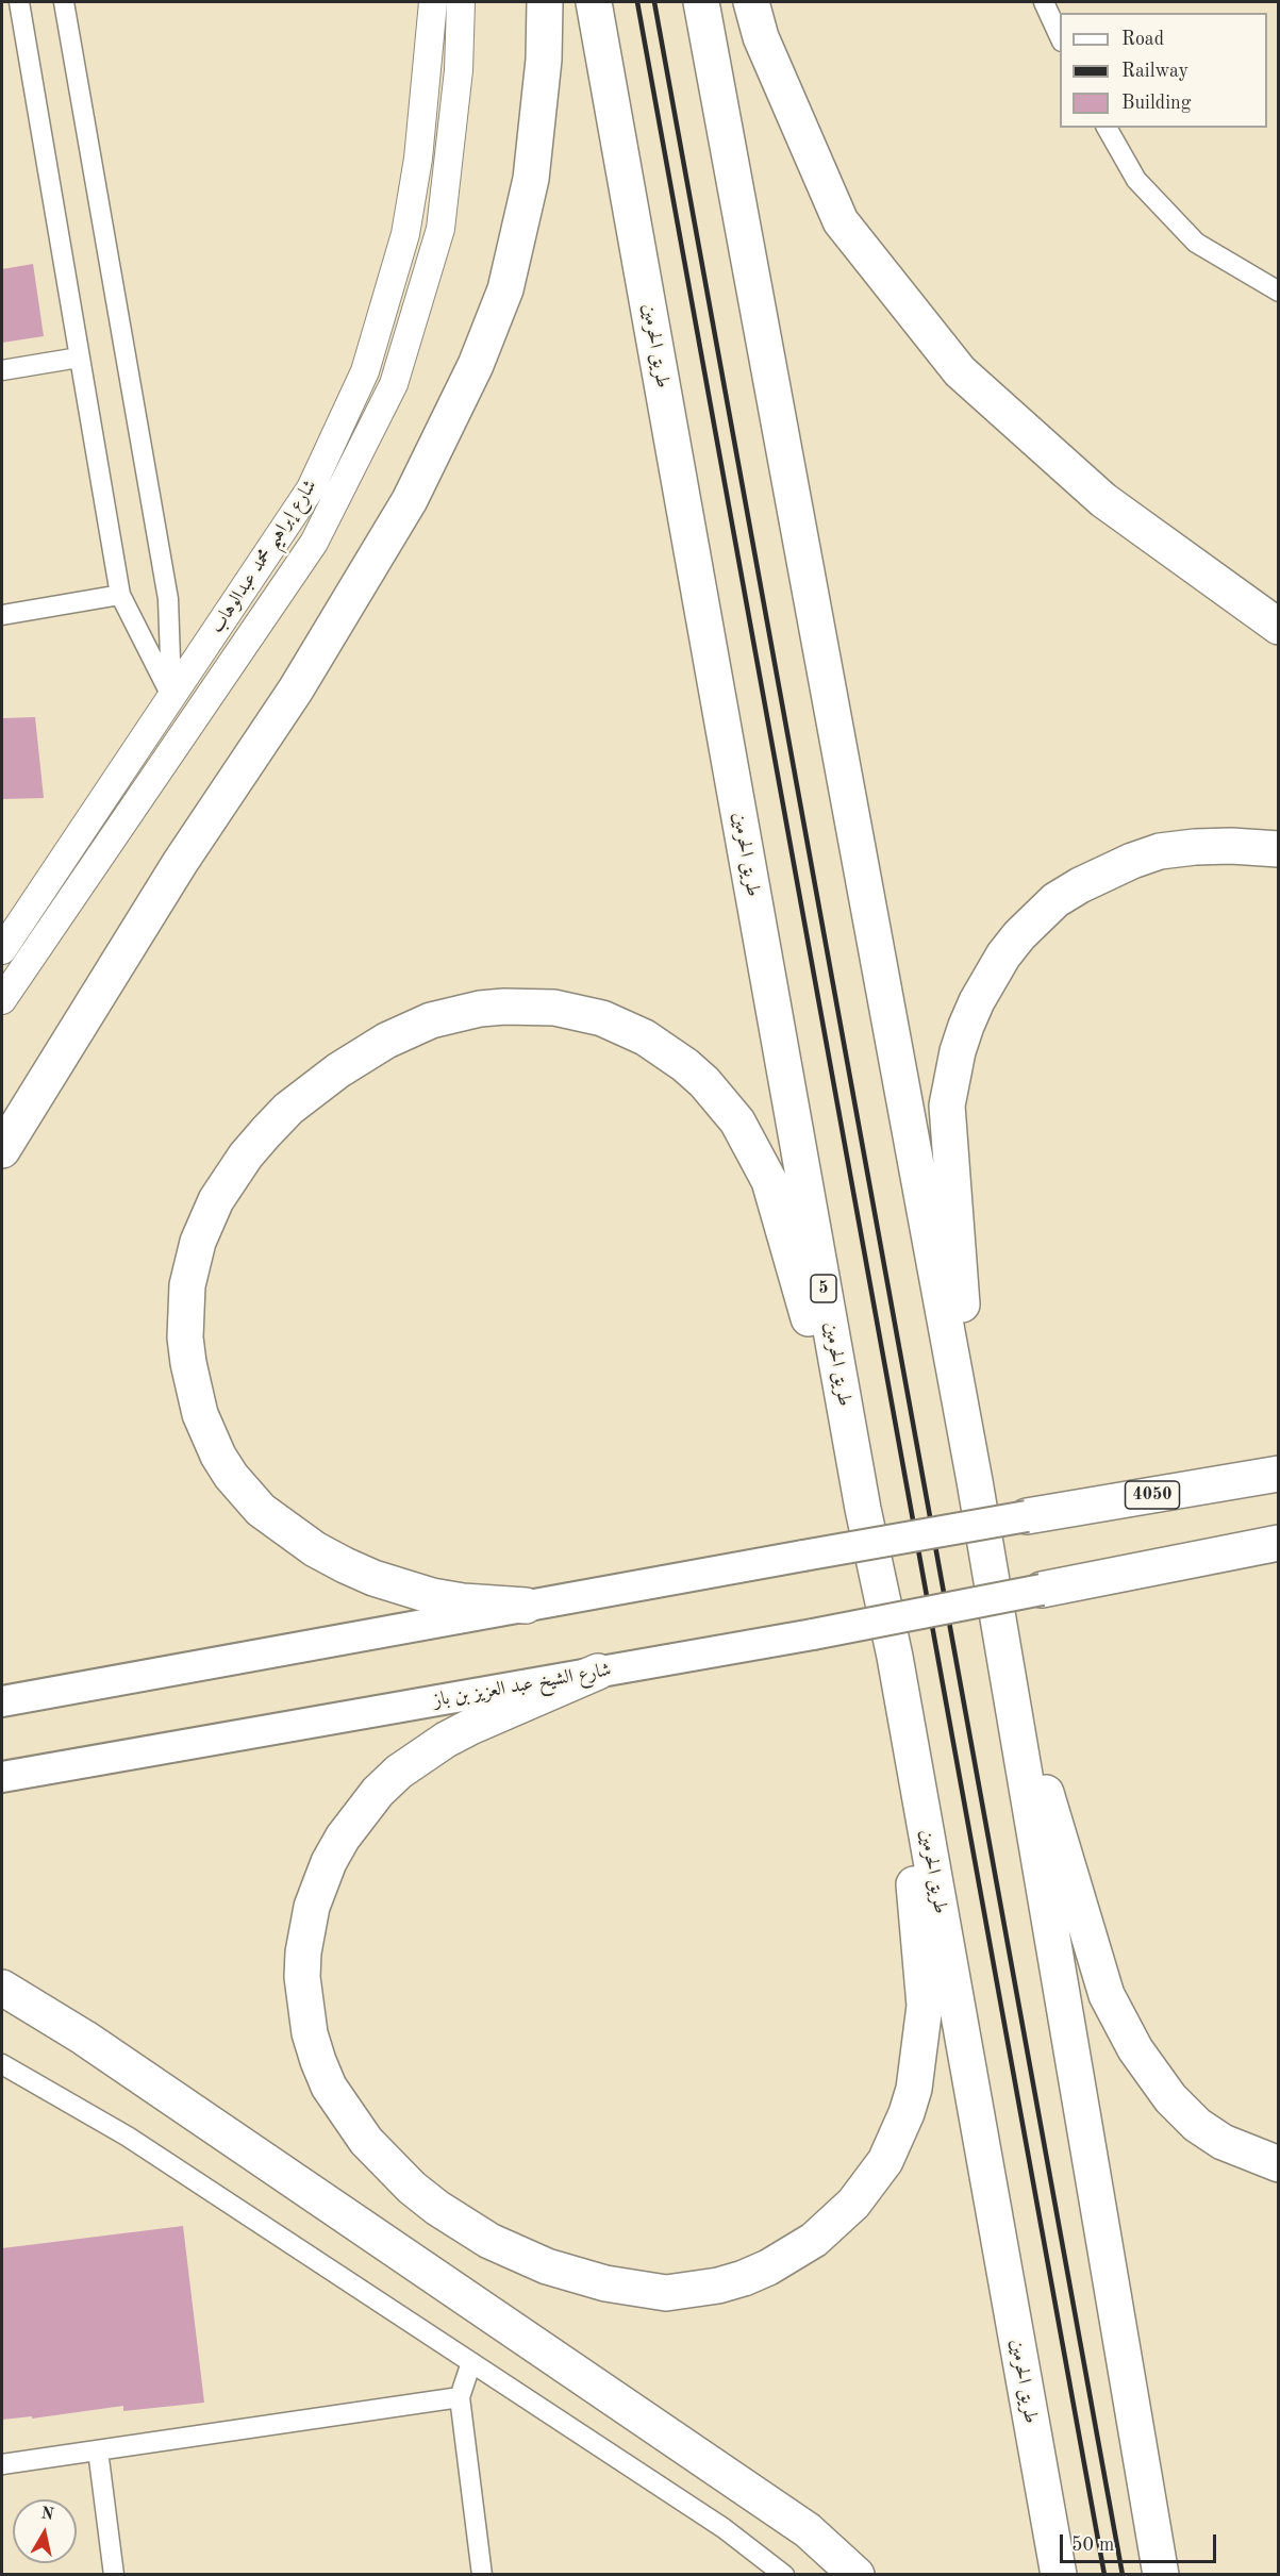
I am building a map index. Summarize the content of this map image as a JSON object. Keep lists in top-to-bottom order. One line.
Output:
{"streets":{"highway":["طريق الحرمين","5","4050"],"main road":["شارع الشيخ عبد العزيز بن باز"],"street":["شارع إبراهيم محمد عبدالوهاب"]},"legend":["Road","Railway","Building"],"scale_bar":"50 m","north":"top"}
